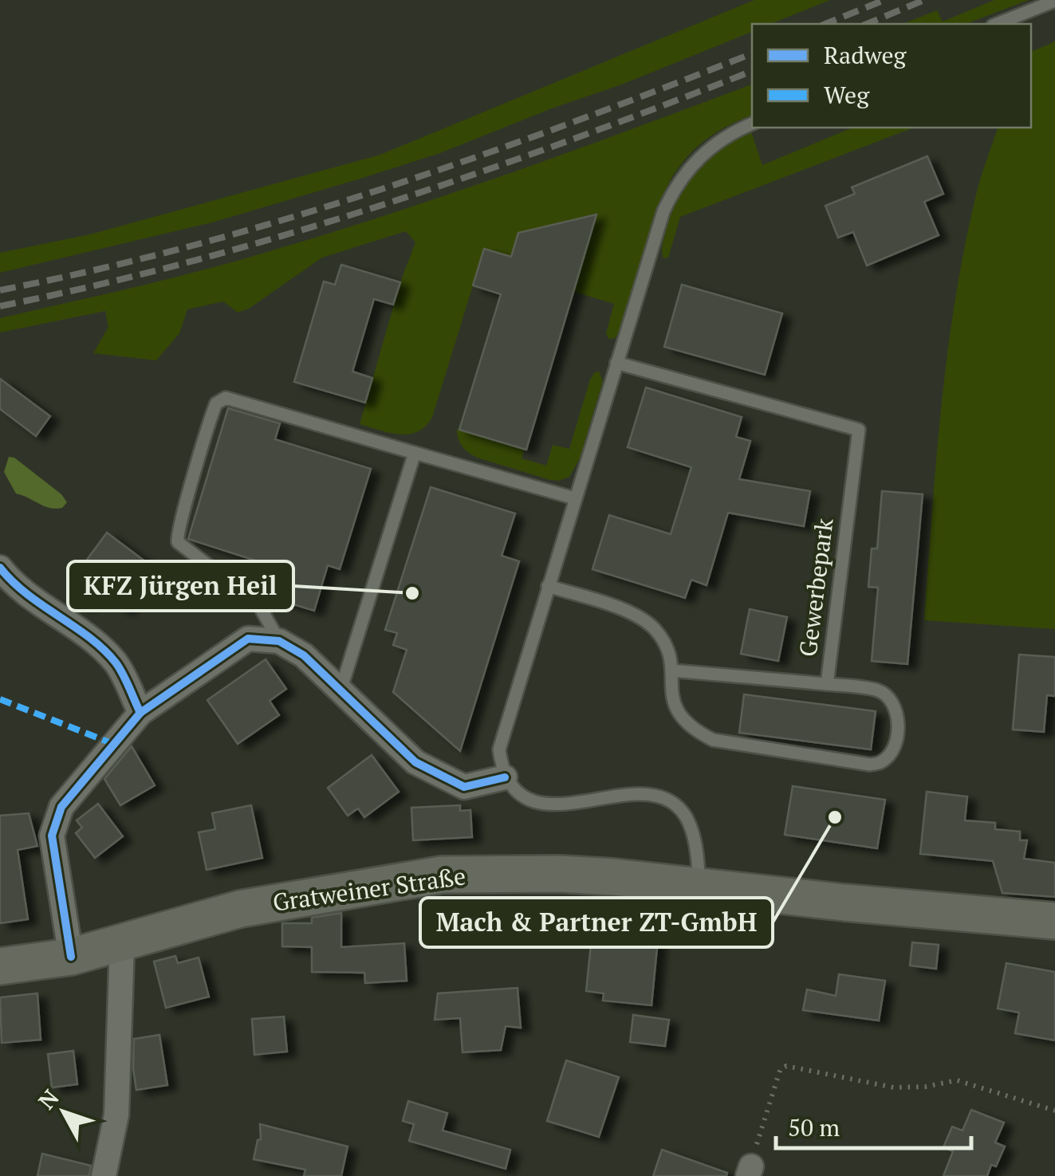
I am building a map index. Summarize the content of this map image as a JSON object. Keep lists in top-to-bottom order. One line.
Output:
{"streets":{"main road":["Gratweiner Straße"],"lane":["Gewerbepark"]},"places":["KFZ Jürgen Heil","Mach & Partner ZT-GmbH"],"legend":["Radweg","Weg"],"scale_bar":"50 m","north":"top left"}
